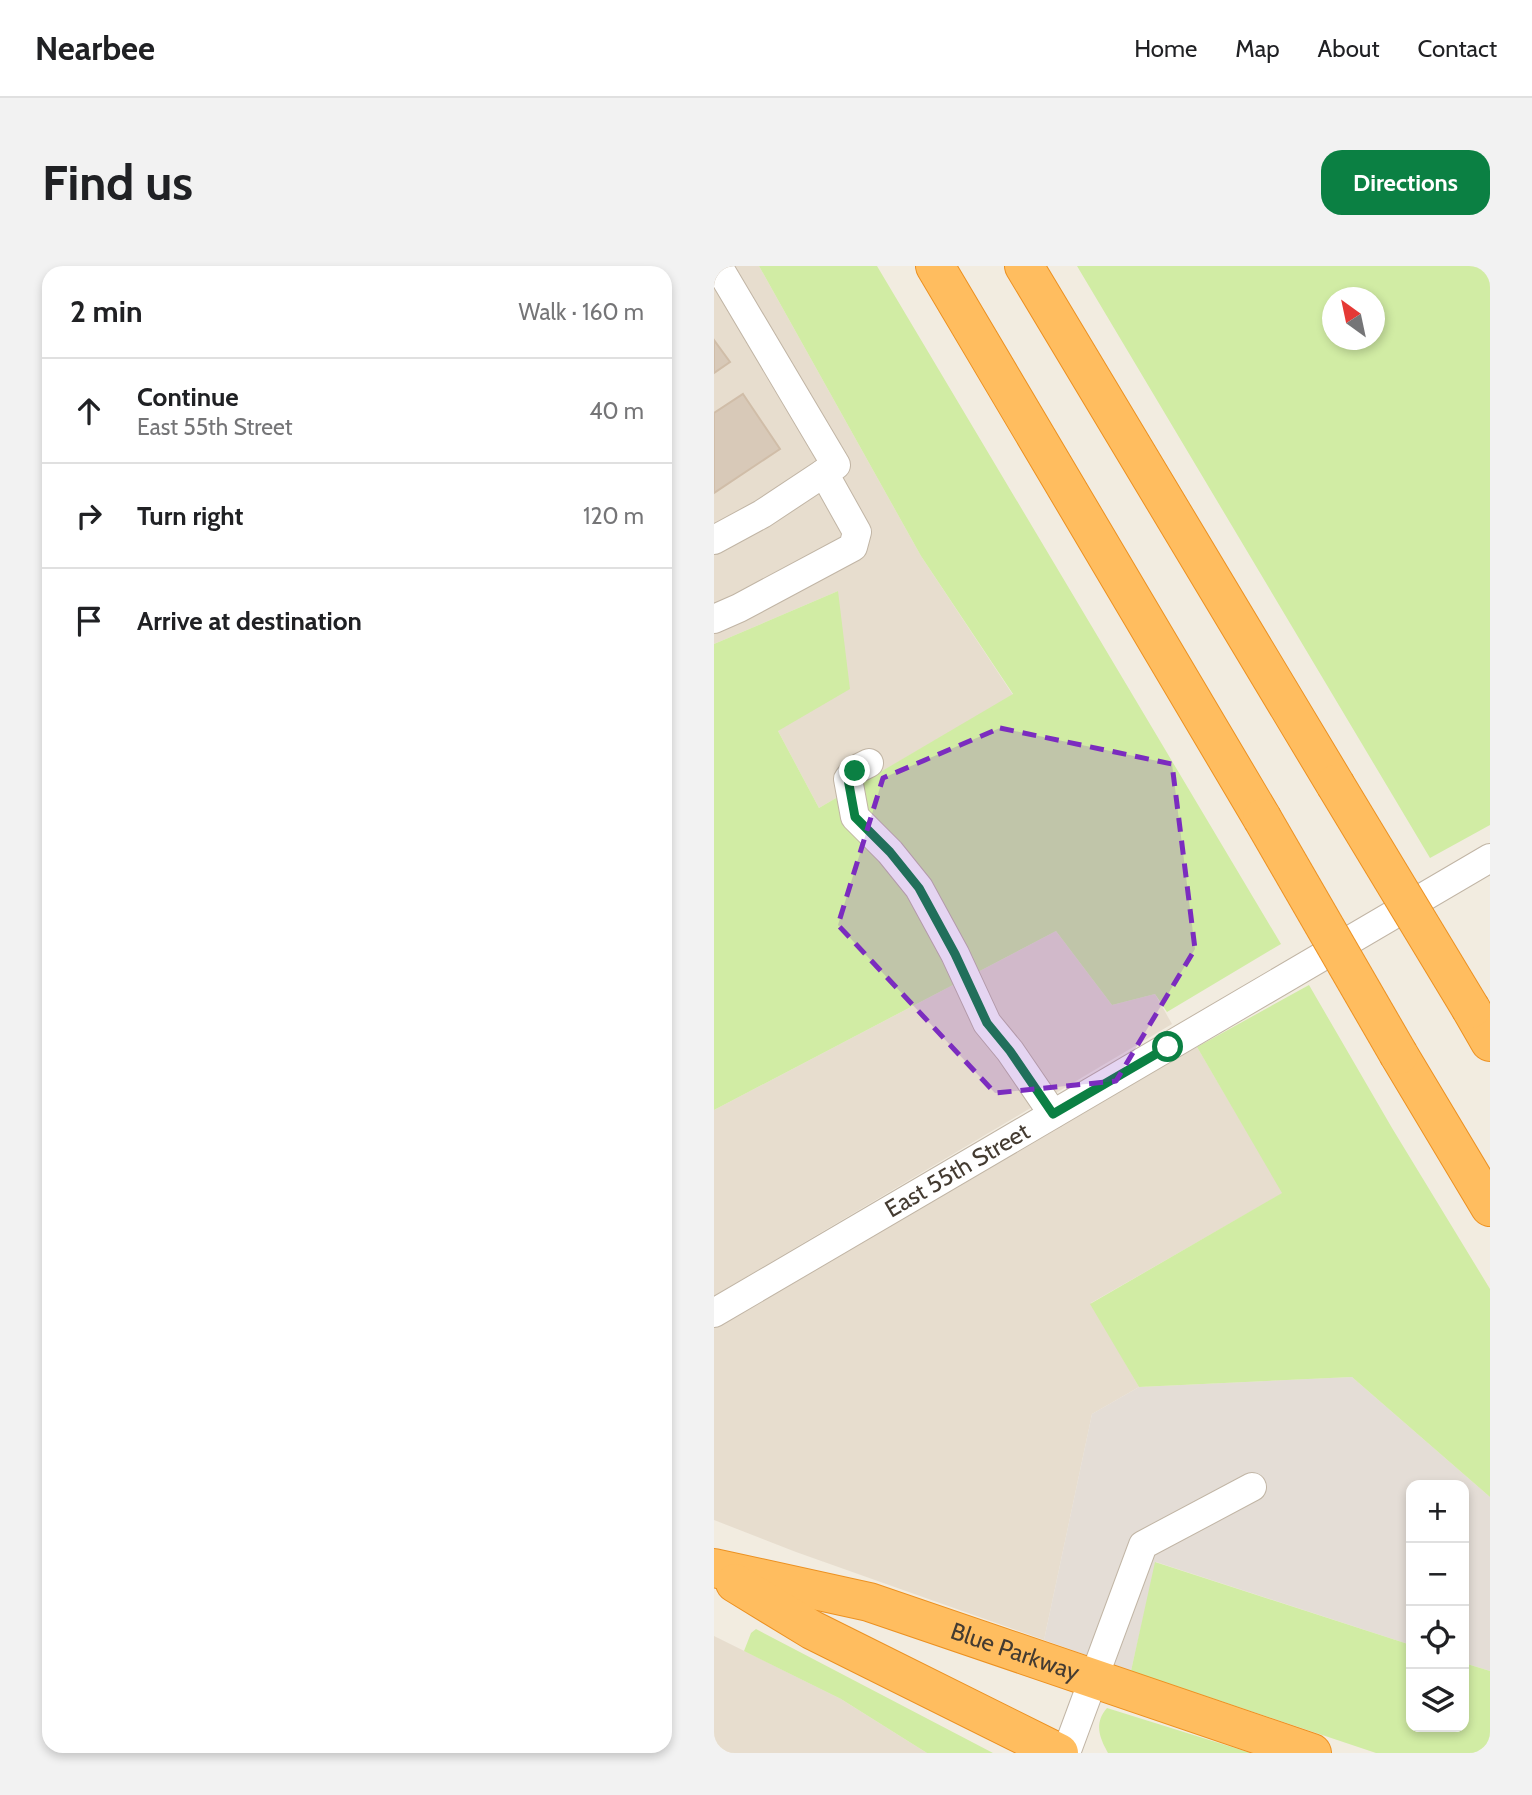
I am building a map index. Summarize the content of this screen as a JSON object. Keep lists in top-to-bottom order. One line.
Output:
{"streets":{"highway":["Blue Parkway"],"street":["East 55th Street"]},"north":"top left","page":{"header":"Nearbee","nav":["Home","Map","About","Contact"],"buttons":"Directions","title":"Find us","heading":["2 min","Walk · 160 m"],"list":[["Continue","East 55th Street","40 m"],["Turn right","120 m"],"Arrive at destination"],"map_buttons":["+","−"]}}
